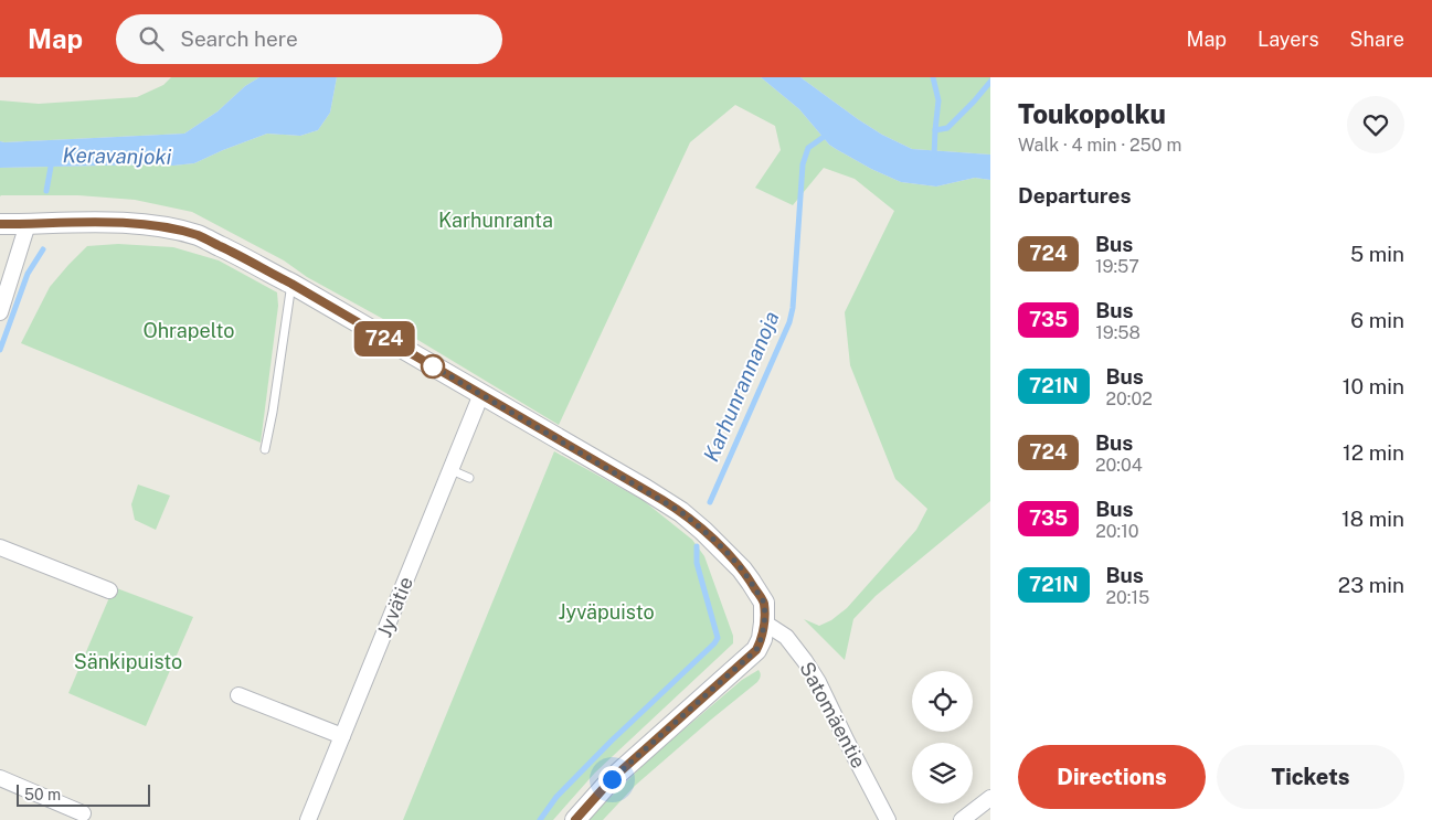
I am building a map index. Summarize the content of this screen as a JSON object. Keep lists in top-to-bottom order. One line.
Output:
{"streets":{"street":["Jyvätie","Satomäentie"]},"water":["Keravanjoki","Karhunrannanoja"],"parks":["Karhunranta","Ohrapelto","Jyväpuisto","Sänkipuisto"],"lines":["bus line 724"],"scale_bar":"50 m","page":{"header":"Map","search":"Search here","nav":["Map","Layers","Share"],"on_map":"724","heading":[["Toukopolku","Walk · 4 min · 250 m"],"Departures"],"list":[{"mark":"724","name":"Bus","note":"19:57","value":"5 min"},{"mark":"735","name":"Bus","note":"19:58","value":"6 min"},{"mark":"721N","name":"Bus","note":"20:02","value":"10 min"},{"mark":"724","name":"Bus","note":"20:04","value":"12 min"},{"mark":"735","name":"Bus","note":"20:10","value":"18 min"},{"mark":"721N","name":"Bus","note":"20:15","value":"23 min"}],"buttons":["Directions","Tickets"],"scale":"50 m"}}
